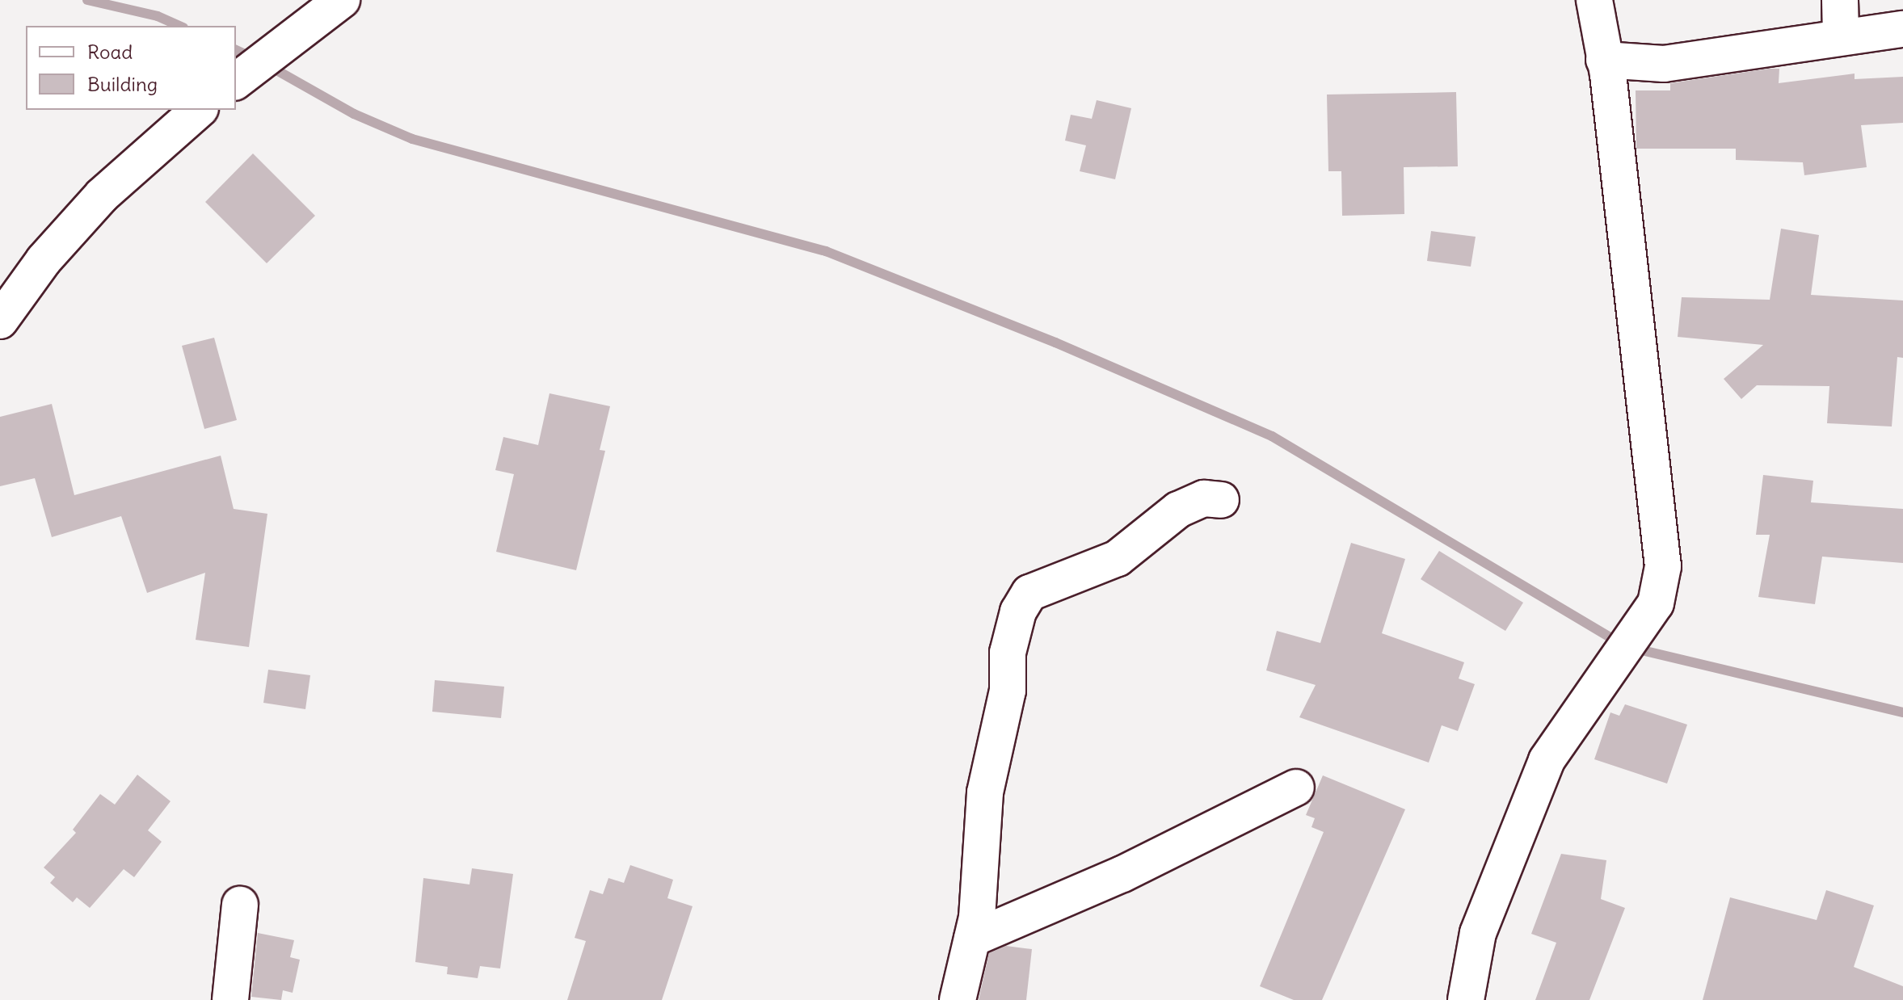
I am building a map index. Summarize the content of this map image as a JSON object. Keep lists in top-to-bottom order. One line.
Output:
{"legend":["Road","Building"]}
